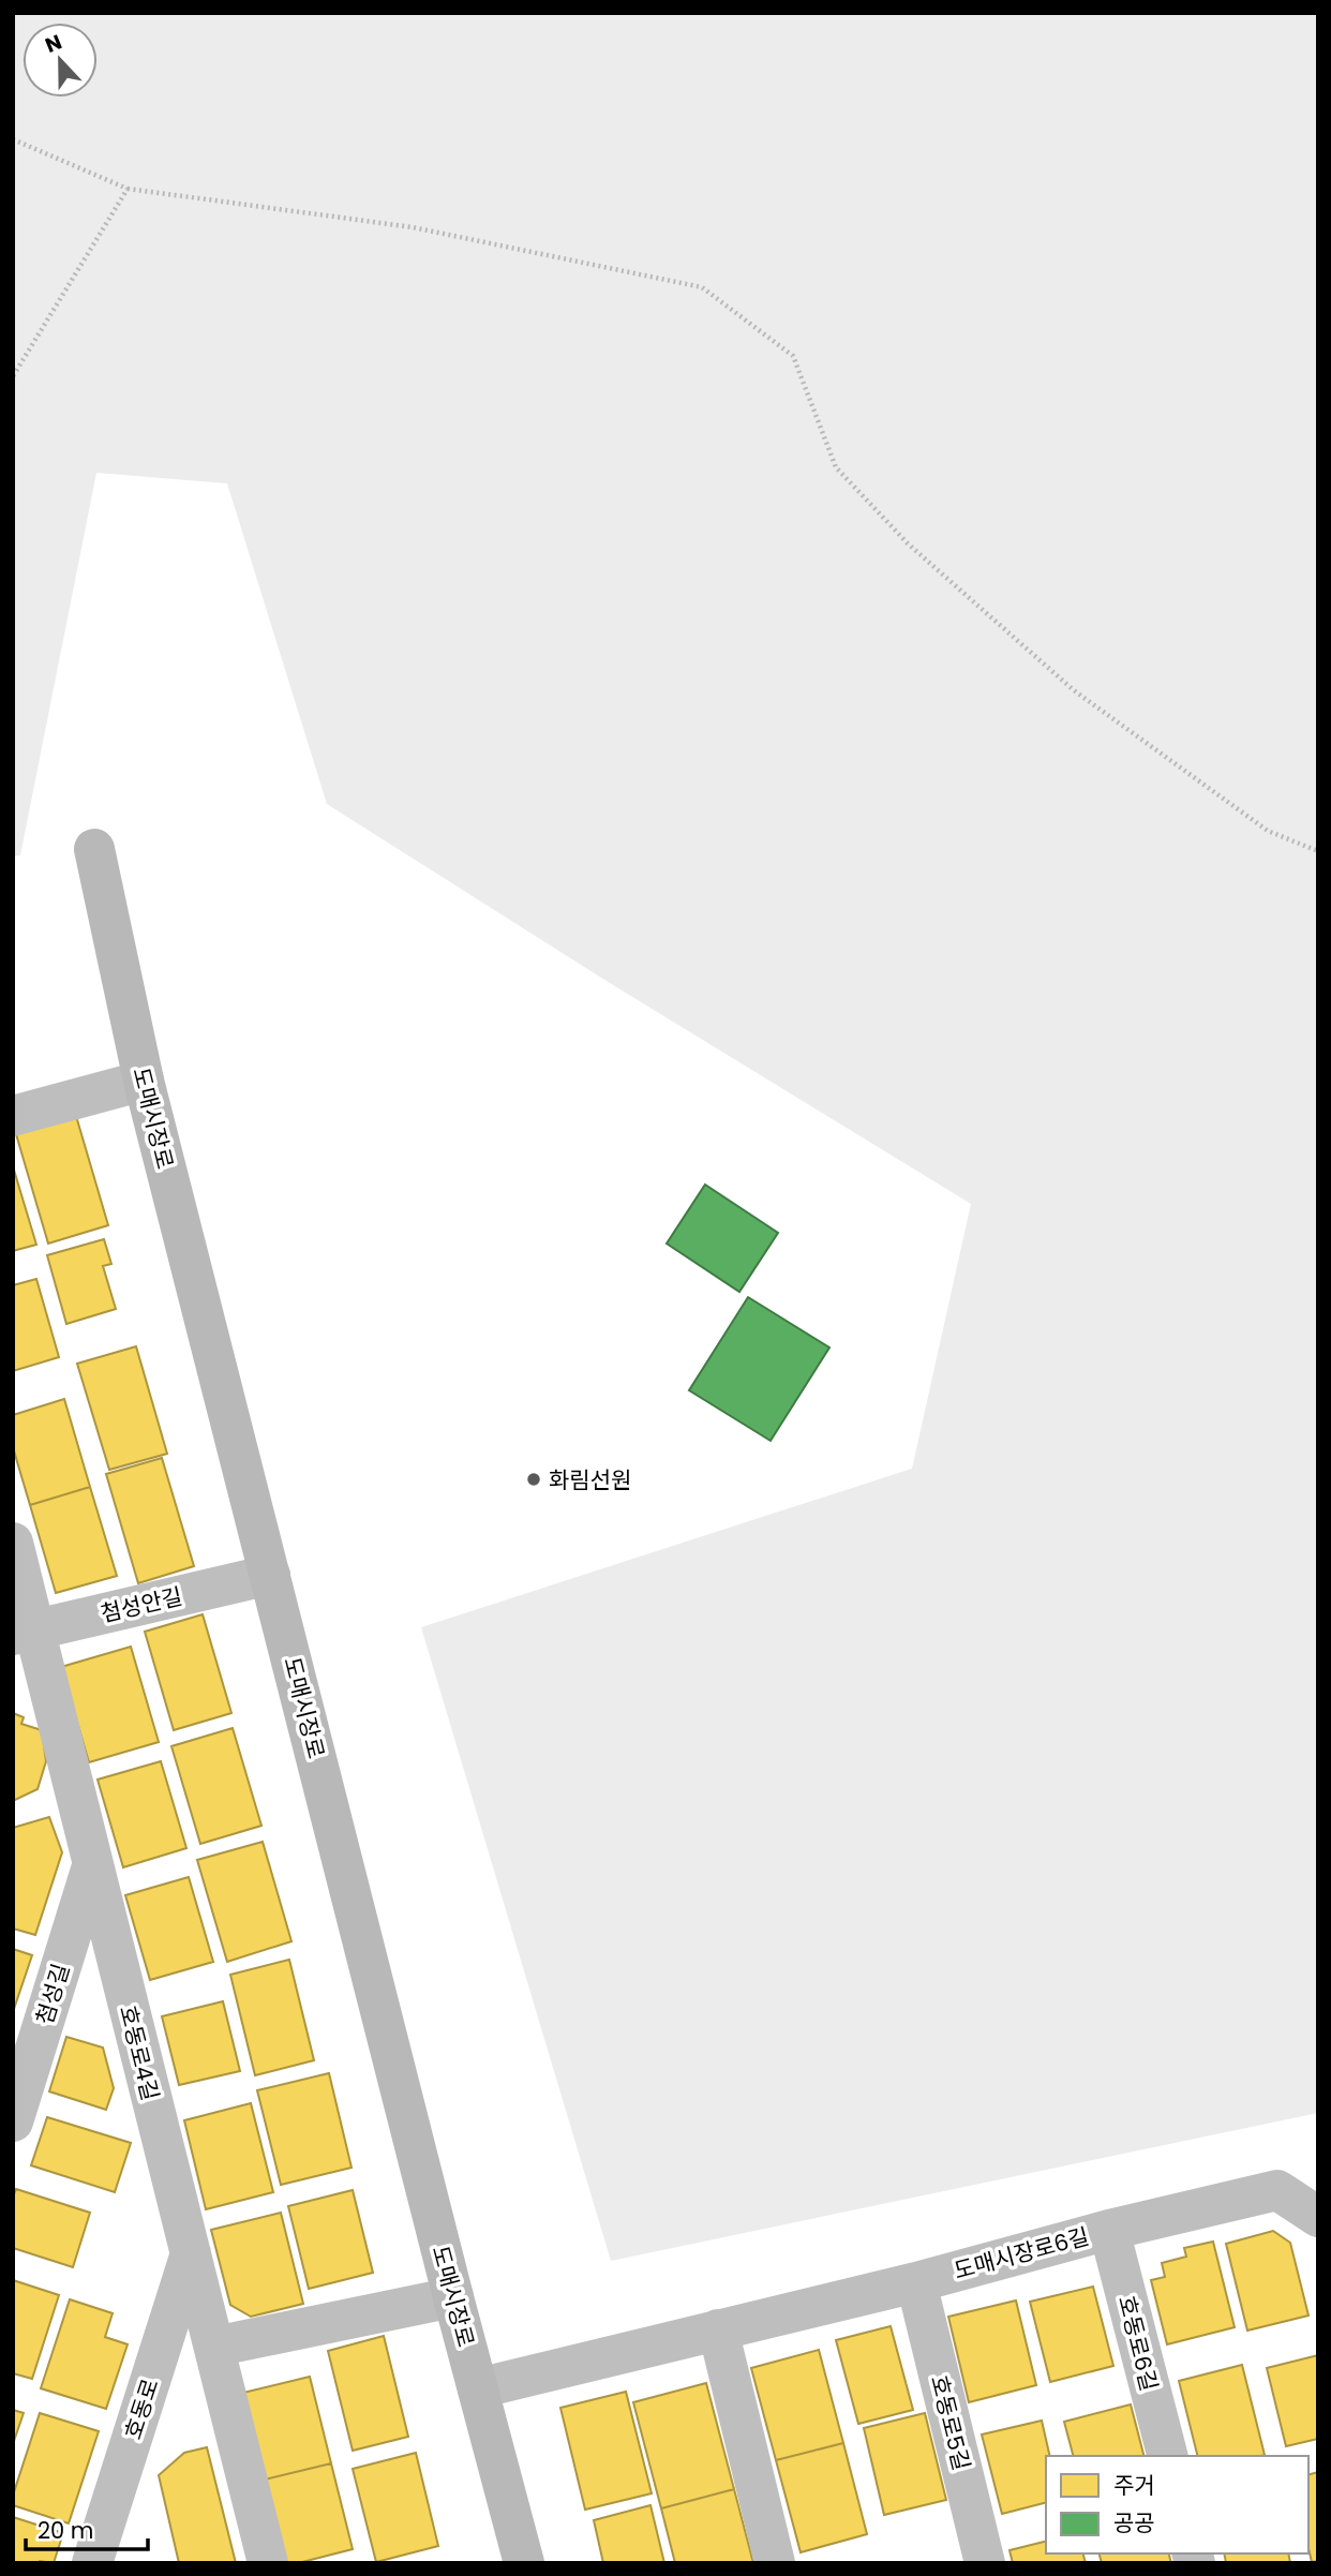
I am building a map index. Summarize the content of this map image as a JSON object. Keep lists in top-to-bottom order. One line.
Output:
{"streets":{"street":["도매시장로","첨성안길","첨성길","호동로4길","도매시장로6길","호동로6길","호동로","호동로5길"]},"crossings":[["도매시장로","첨성안길"],["도매시장로","도매시장로6길"],["첨성안길","호동로4길"],["첨성길","호동로4길"],["호동로4길","호동로"],["도매시장로6길","호동로6길"],["도매시장로6길","호동로5길"]],"places":["화림선원"],"legend":["주거","공공"],"scale_bar":"20 m","north":"top"}
